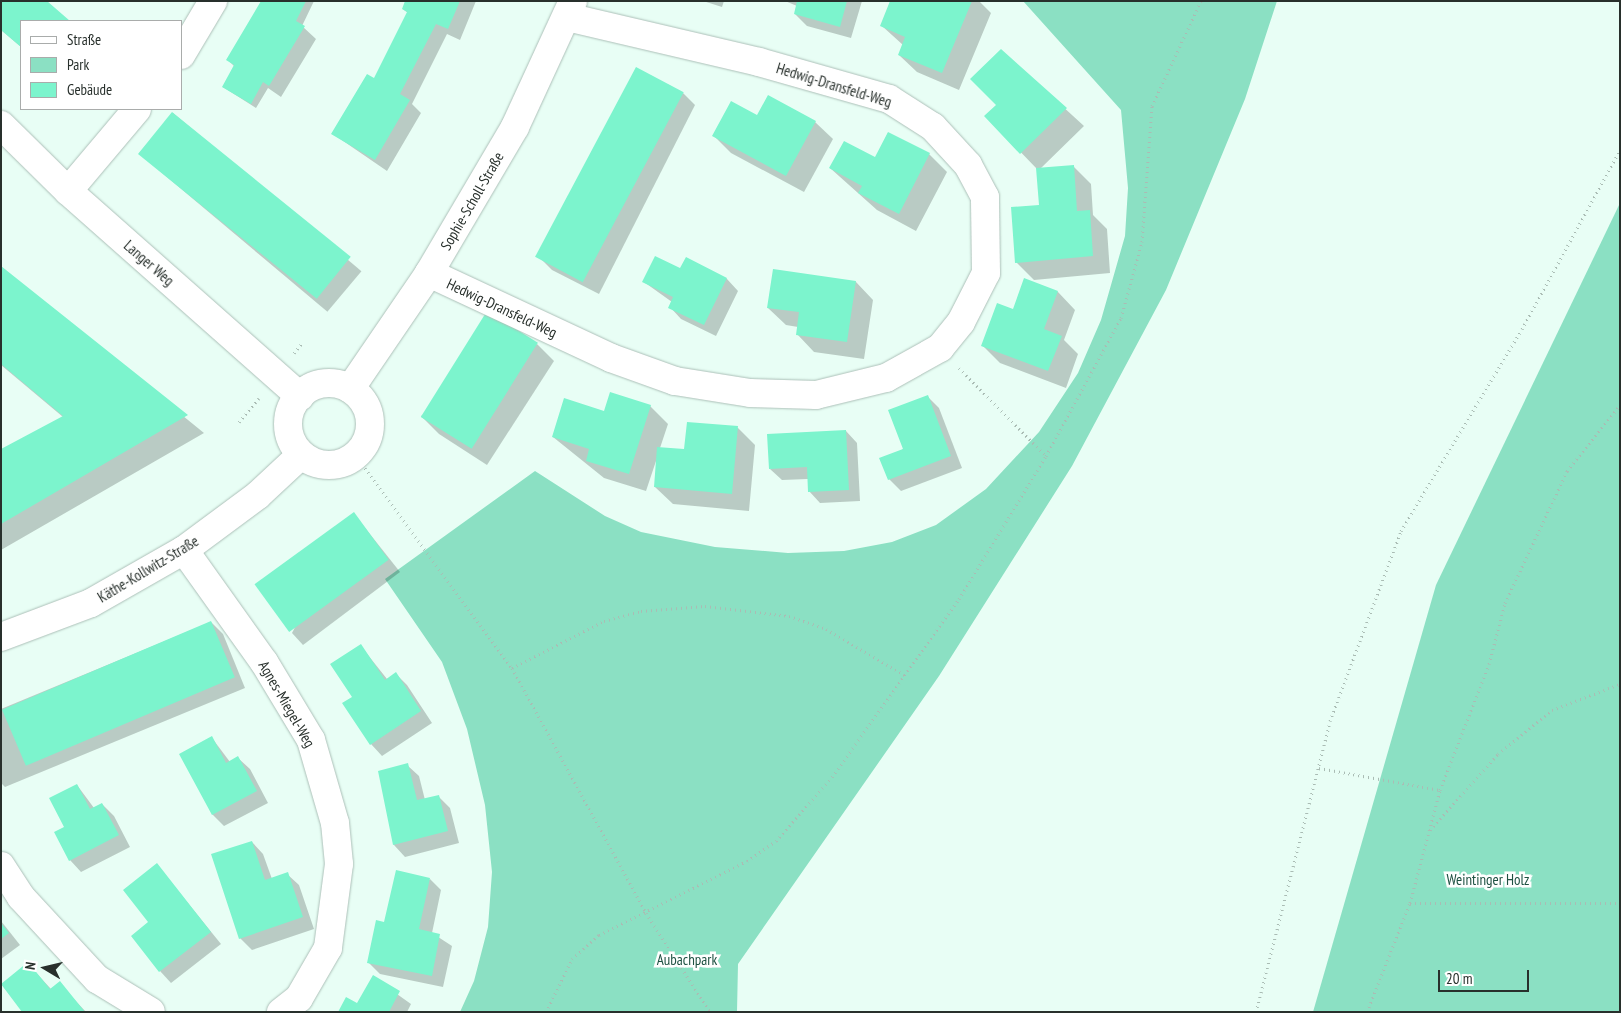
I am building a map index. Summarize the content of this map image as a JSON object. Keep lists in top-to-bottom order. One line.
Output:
{"streets":{"street":["Hedwig-Dransfeld-Weg","Sophie-Scholl-Straße","Langer Weg","Käthe-Kollwitz-Straße","Agnes-Miegel-Weg"]},"crossings":[["Hedwig-Dransfeld-Weg","Sophie-Scholl-Straße"],["Sophie-Scholl-Straße","Langer Weg"],["Sophie-Scholl-Straße","Käthe-Kollwitz-Straße"],["Langer Weg","Käthe-Kollwitz-Straße"],["Käthe-Kollwitz-Straße","Agnes-Miegel-Weg"]],"parks":["Weintinger Holz","Aubachpark"],"legend":["Straße","Park","Gebäude"],"scale_bar":"20 m","north":"left"}
